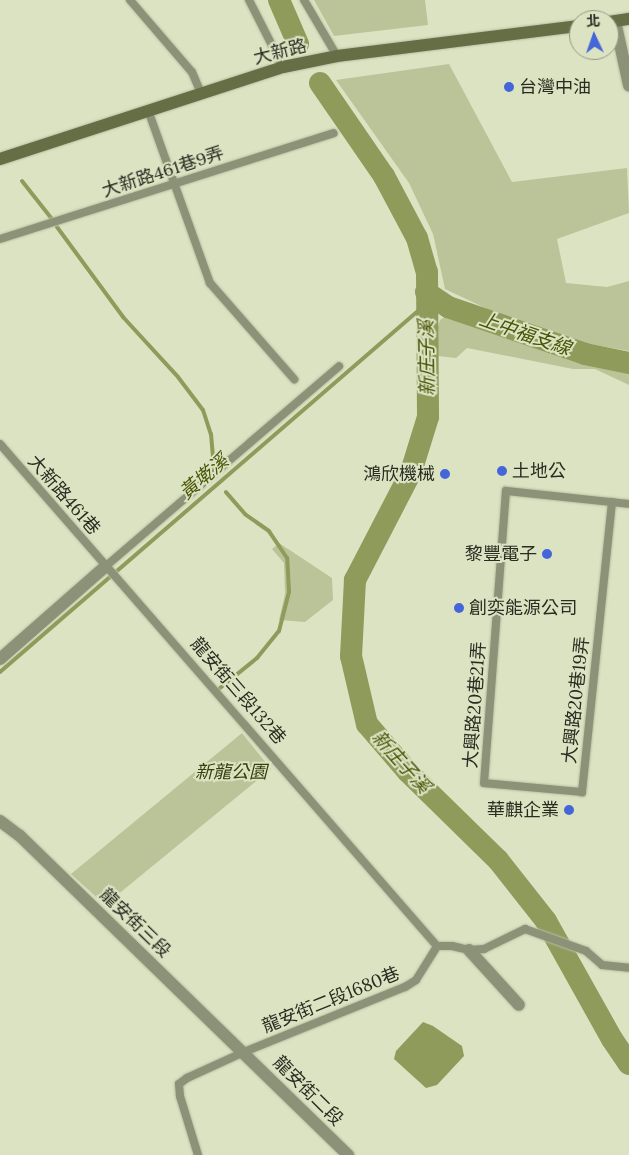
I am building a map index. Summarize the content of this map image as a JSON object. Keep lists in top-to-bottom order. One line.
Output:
{"streets":{"main road":["大新路"],"street":["龍安街三段","龍安街二段"],"lane":["大新路461巷9弄","大新路461巷","龍安街三段132巷","大興路20巷19弄","大興路20巷21弄","龍安街二段1680巷"]},"crossings":[["大新路461巷","龍安街三段132巷"],["龍安街三段132巷","龍安街二段1680巷"],["大興路20巷19弄","大興路20巷21弄"],["龍安街三段","龍安街二段1680巷"],["龍安街三段","龍安街二段"],["龍安街二段1680巷","龍安街二段"]],"water":["上中福支線","新庄子溪","黃墘溪"],"parks":["新龍公園"],"places":["台灣中油","土地公","鴻欣機械","黎豐電子","創奕能源公司","華麒企業"],"north":"top"}
